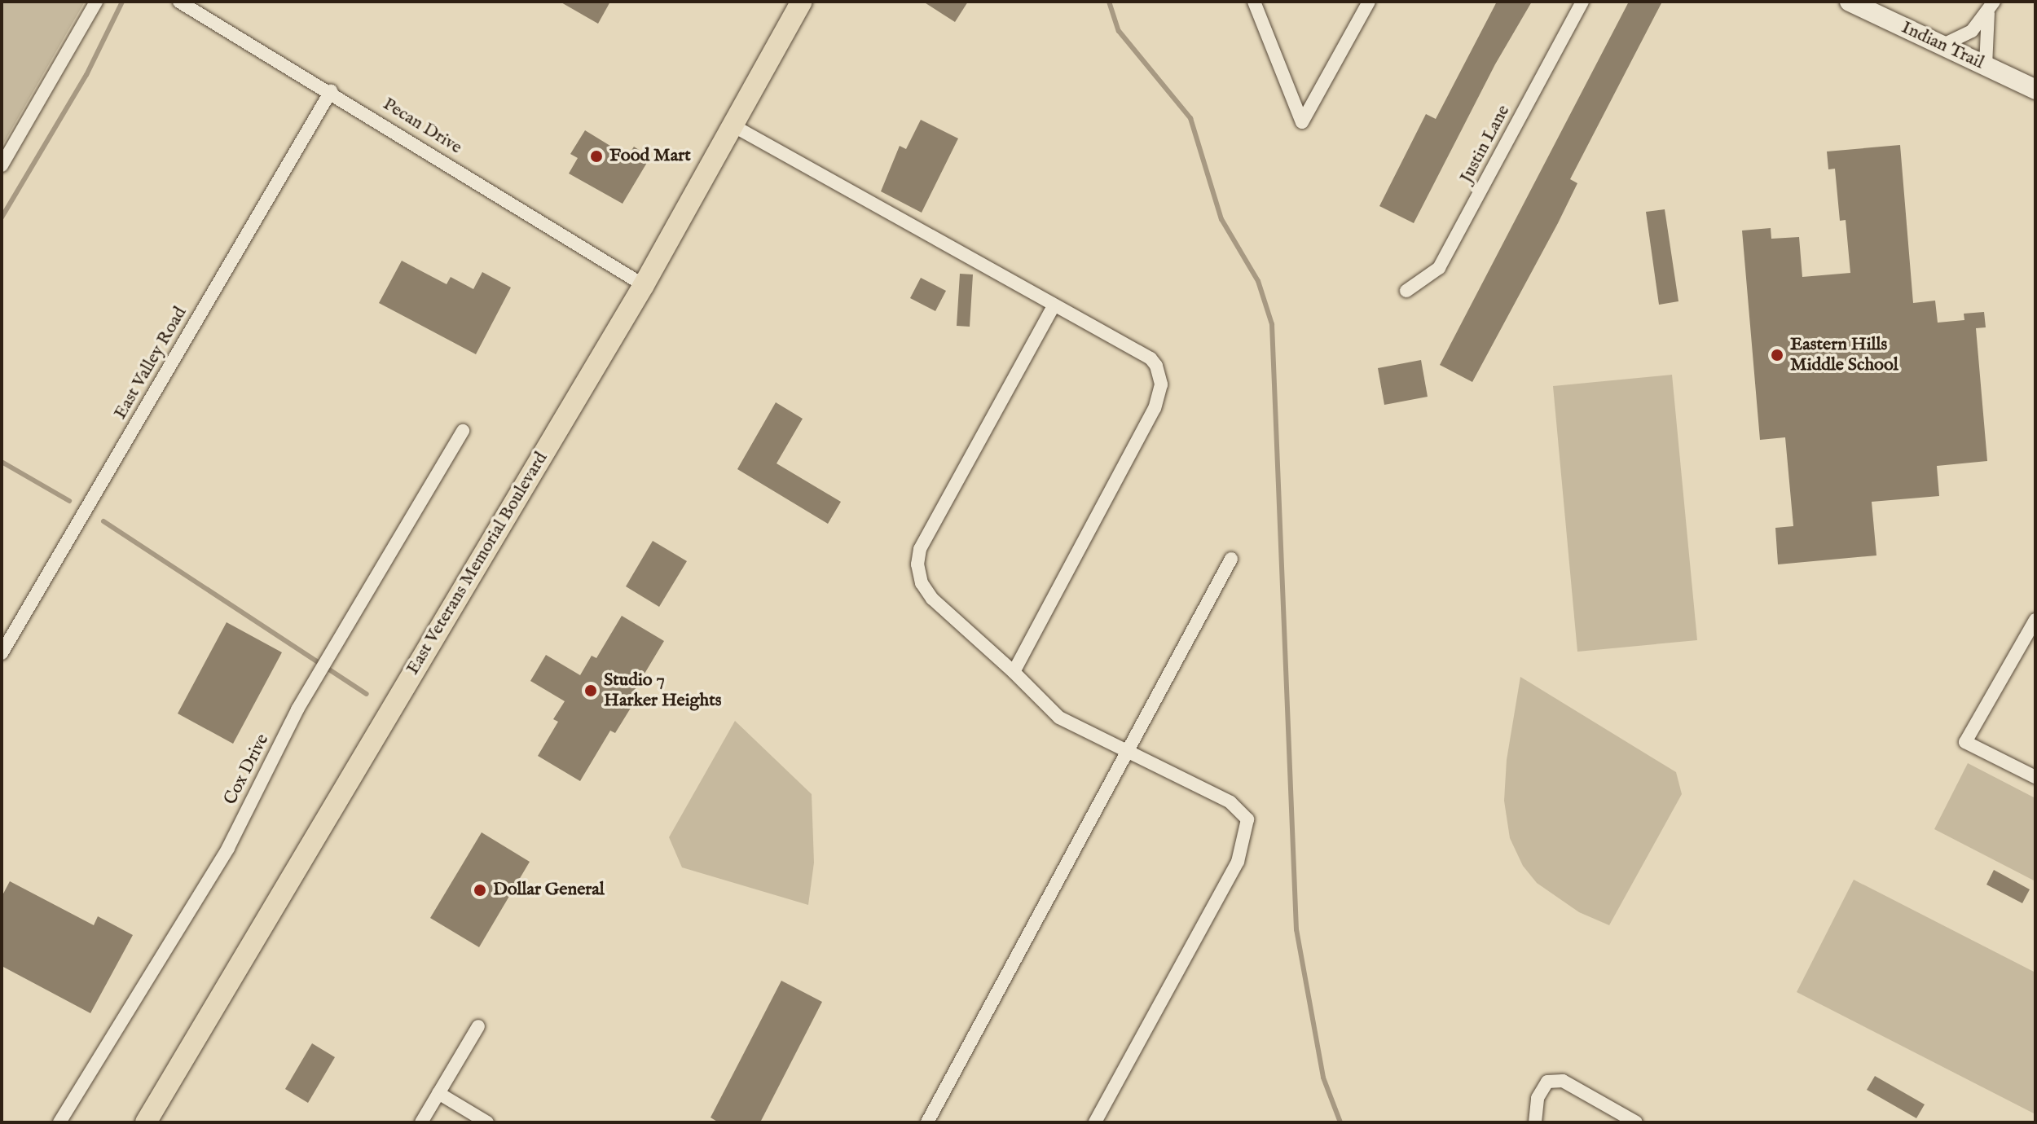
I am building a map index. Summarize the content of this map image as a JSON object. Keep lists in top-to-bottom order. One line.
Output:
{"streets":{"main road":["East Veterans Memorial Boulevard"],"street":["Indian Trail","Pecan Drive","Justin Lane","East Valley Road","Cox Drive"]},"crossings":[["Pecan Drive","East Valley Road"],["Pecan Drive","East Veterans Memorial Boulevard"]],"places":["Food Mart","Eastern Hills Middle School","Studio 7 Harker Heights","Dollar General"]}
